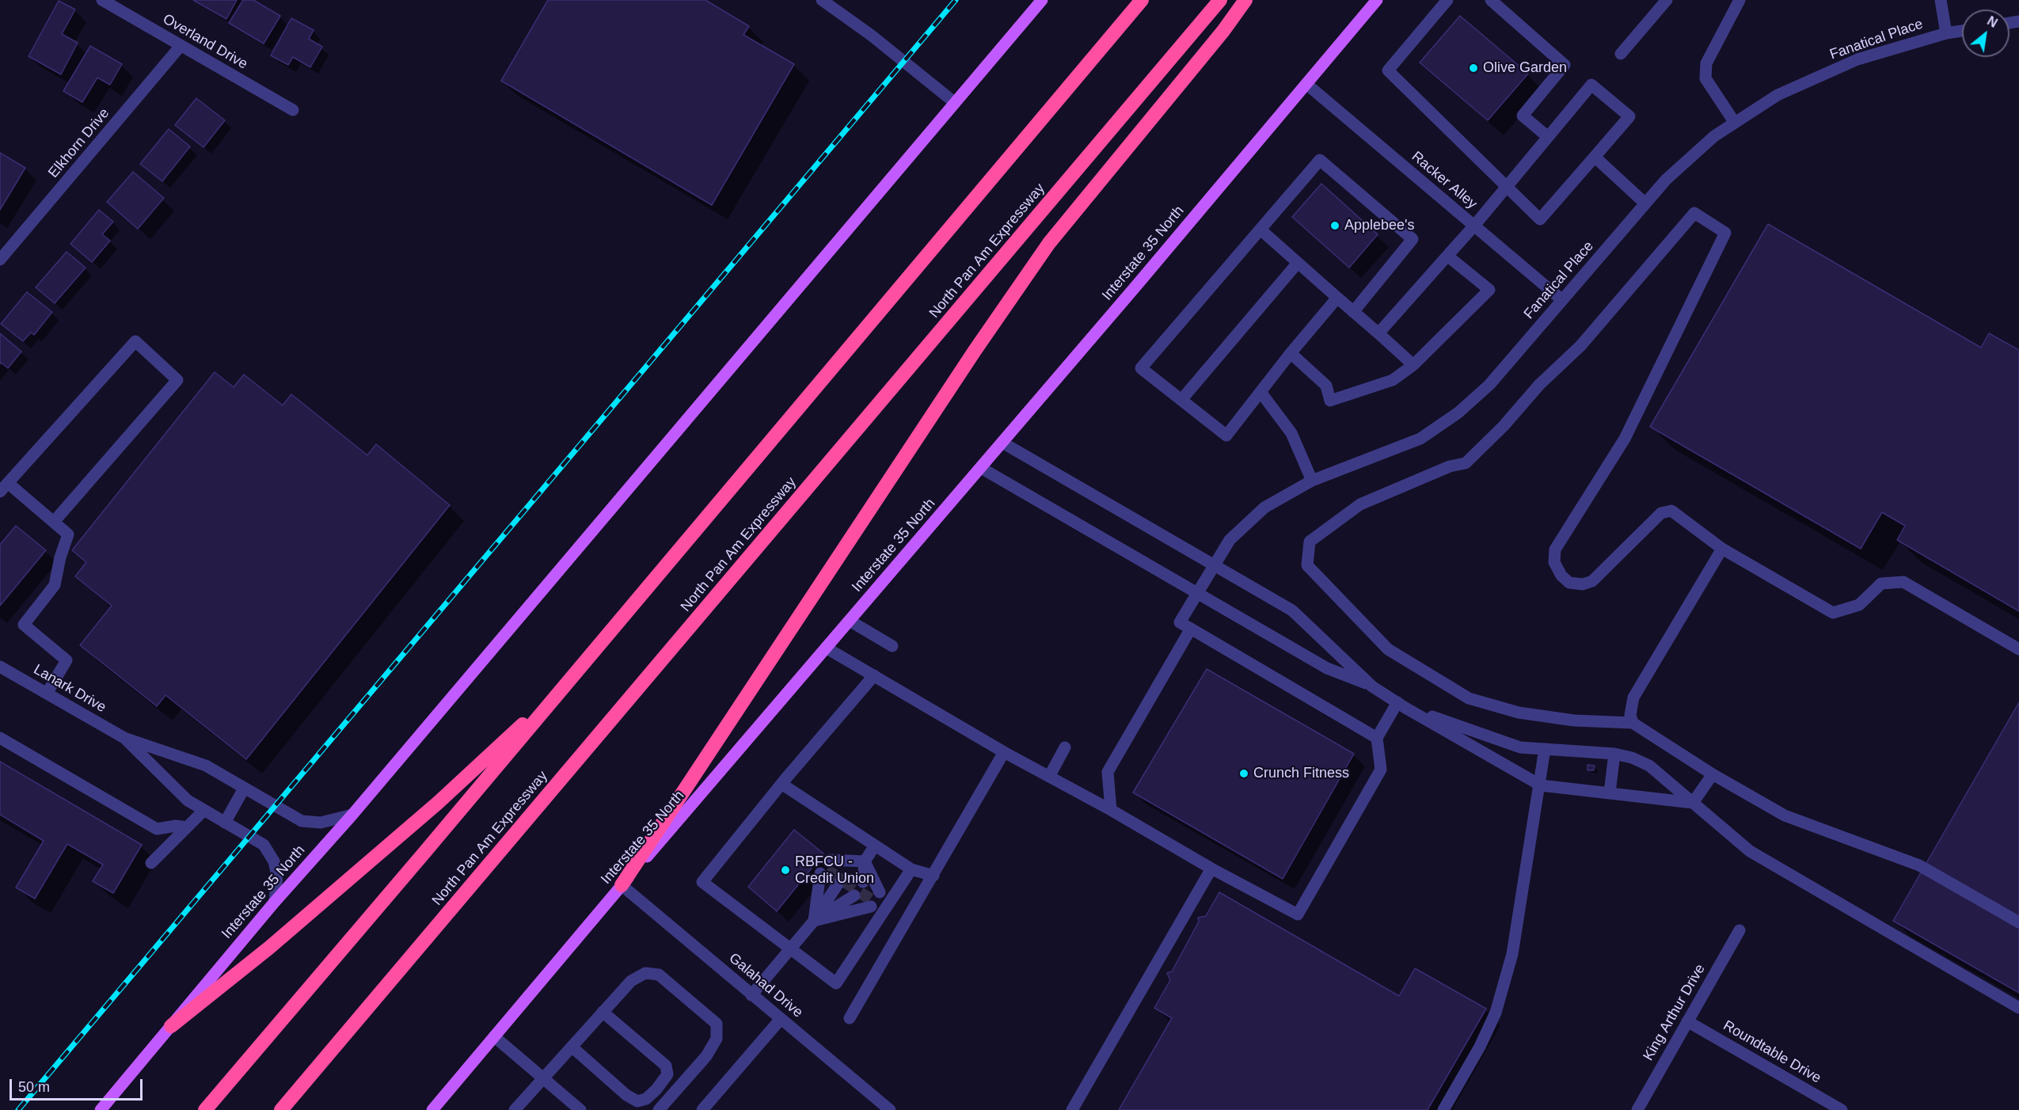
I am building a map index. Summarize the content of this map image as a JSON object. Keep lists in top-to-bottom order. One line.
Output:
{"streets":{"highway":["North Pan Am Expressway"],"main road":["Interstate 35 North"],"street":["Fanatical Place","Overland Drive","Elkhorn Drive","Racker Alley","Lanark Drive","Galahad Drive","King Arthur Drive","Roundtable Drive"]},"crossings":[["Fanatical Place","Racker Alley"],["Overland Drive","Elkhorn Drive"],["Racker Alley","Interstate 35 North"],["Interstate 35 North","Lanark Drive"],["Interstate 35 North","Galahad Drive"],["King Arthur Drive","Roundtable Drive"]],"places":["Olive Garden","Applebee's","Crunch Fitness","RBFCU - Credit Union"],"scale_bar":"50 m","north":"top right"}
